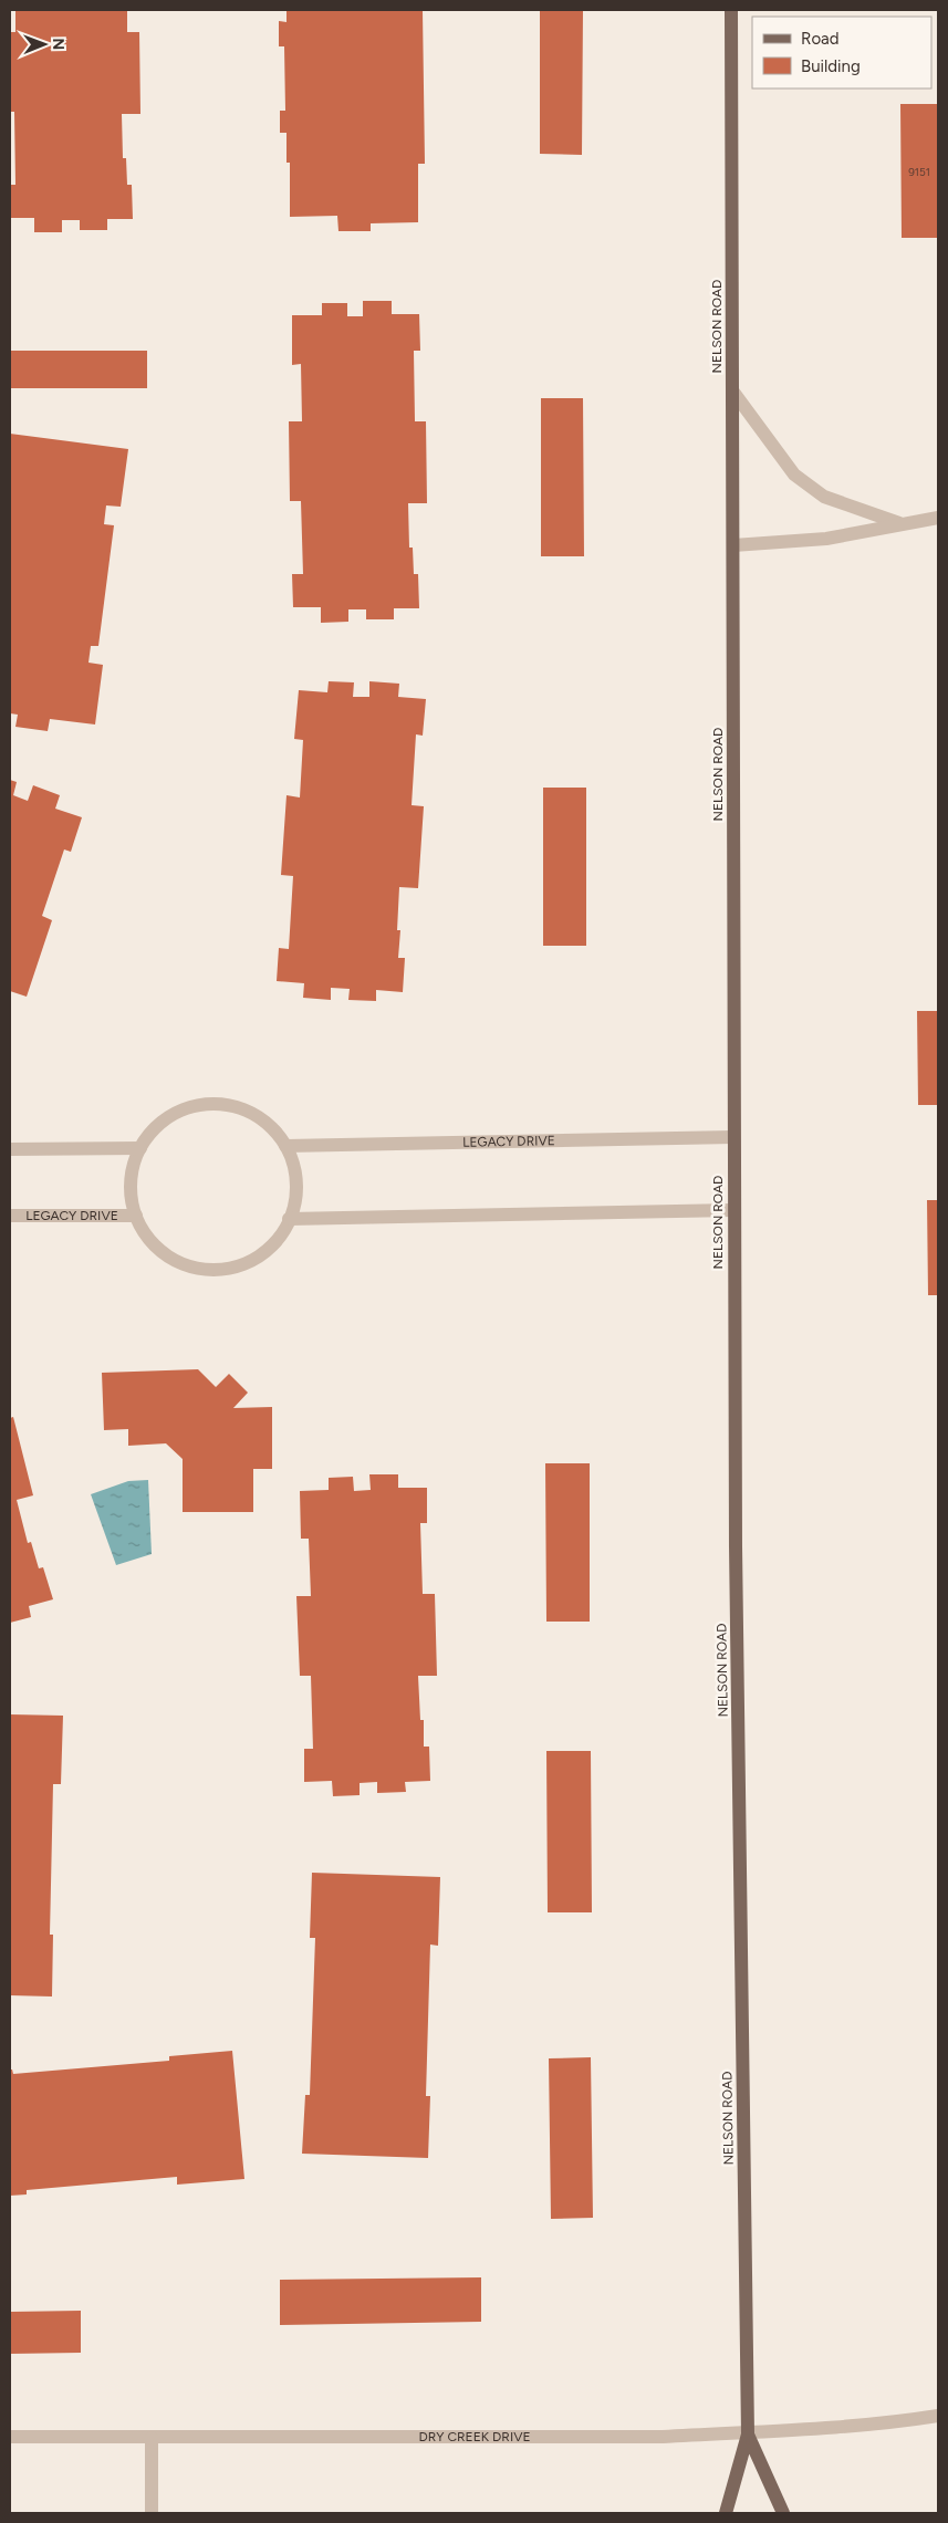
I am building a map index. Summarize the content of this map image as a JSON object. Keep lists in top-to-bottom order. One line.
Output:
{"streets":{"main road":["NELSON ROAD"],"street":["LEGACY DRIVE","DRY CREEK DRIVE"]},"crossings":[["NELSON ROAD","LEGACY DRIVE"],["NELSON ROAD","DRY CREEK DRIVE"]],"house_numbers":["9151"],"legend":["Road","Building"],"north":"right"}
